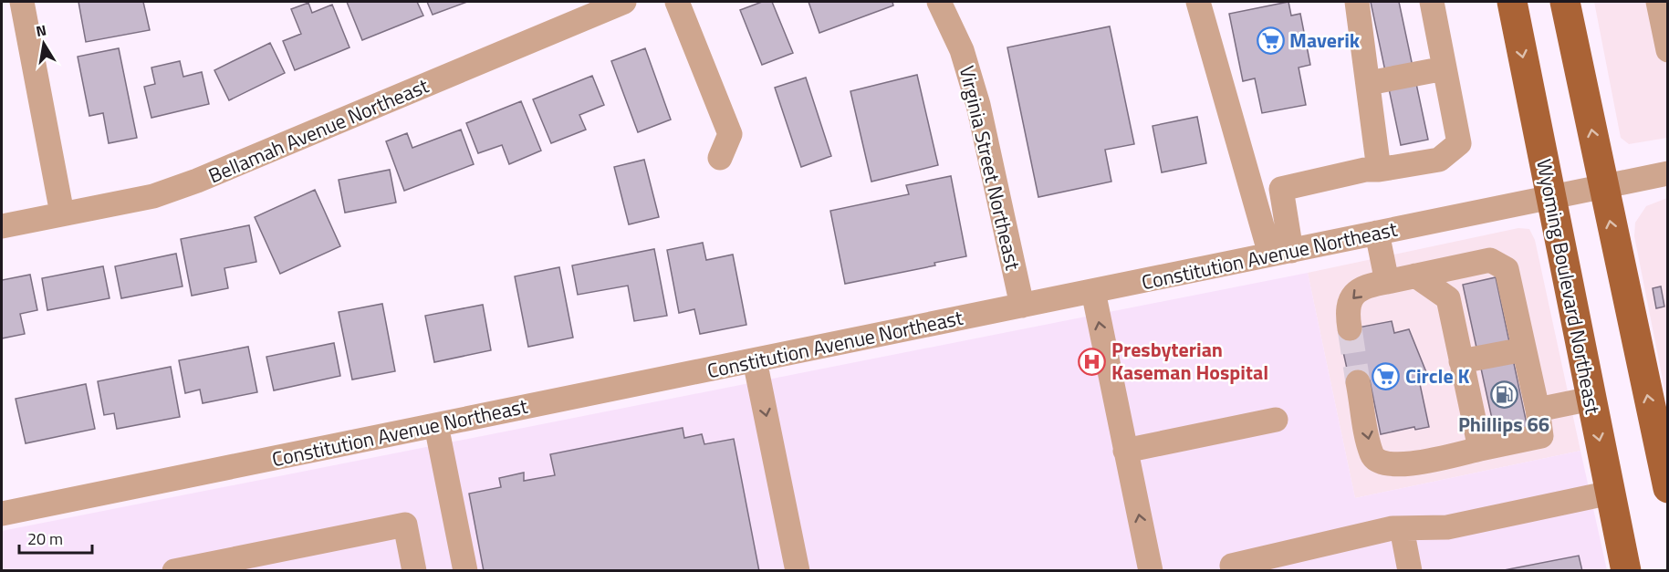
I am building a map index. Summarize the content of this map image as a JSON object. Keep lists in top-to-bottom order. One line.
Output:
{"streets":{"main road":["Wyoming Boulevard Northeast"],"street":["Bellamah Avenue Northeast","Virginia Street Northeast","Constitution Avenue Northeast"]},"crossings":[["Virginia Street Northeast","Constitution Avenue Northeast"],["Constitution Avenue Northeast","Wyoming Boulevard Northeast"]],"places":{"supermarket":["Maverik","Circle K"],"hospital":["Presbyterian Kaseman Hospital"],"fuel station":["Phillips 66"]},"scale_bar":"20 m","north":"top"}
